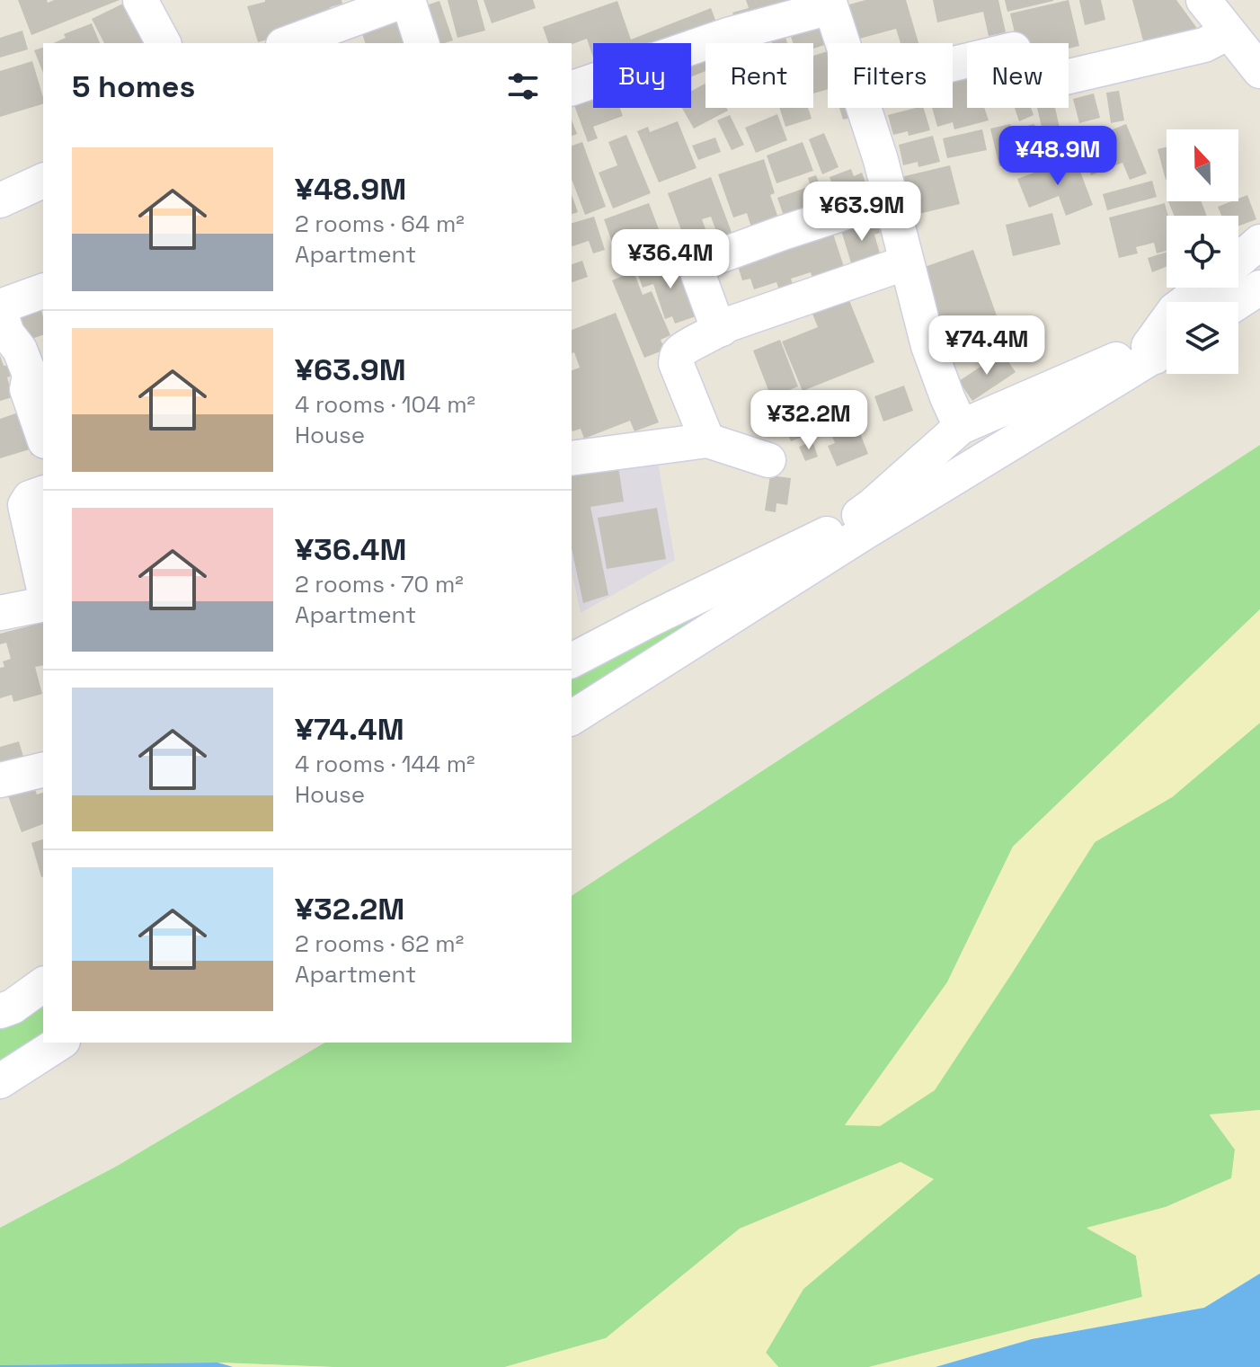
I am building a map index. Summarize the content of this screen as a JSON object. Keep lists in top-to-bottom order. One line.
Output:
{"north":"top","page":{"chip":["Buy","Rent","Filters","New"],"heading":"5 homes","price":["¥48.9M","¥63.9M","¥36.4M","¥74.4M","¥32.2M"],"list":[{"name":"¥48.9M","note":"2 rooms · 64 m² · Apartment"},{"name":"¥63.9M","note":"4 rooms · 104 m² · House"},{"name":"¥36.4M","note":"2 rooms · 70 m² · Apartment"},{"name":"¥74.4M","note":"4 rooms · 144 m² · House"},{"name":"¥32.2M","note":"2 rooms · 62 m² · Apartment"}]}}
